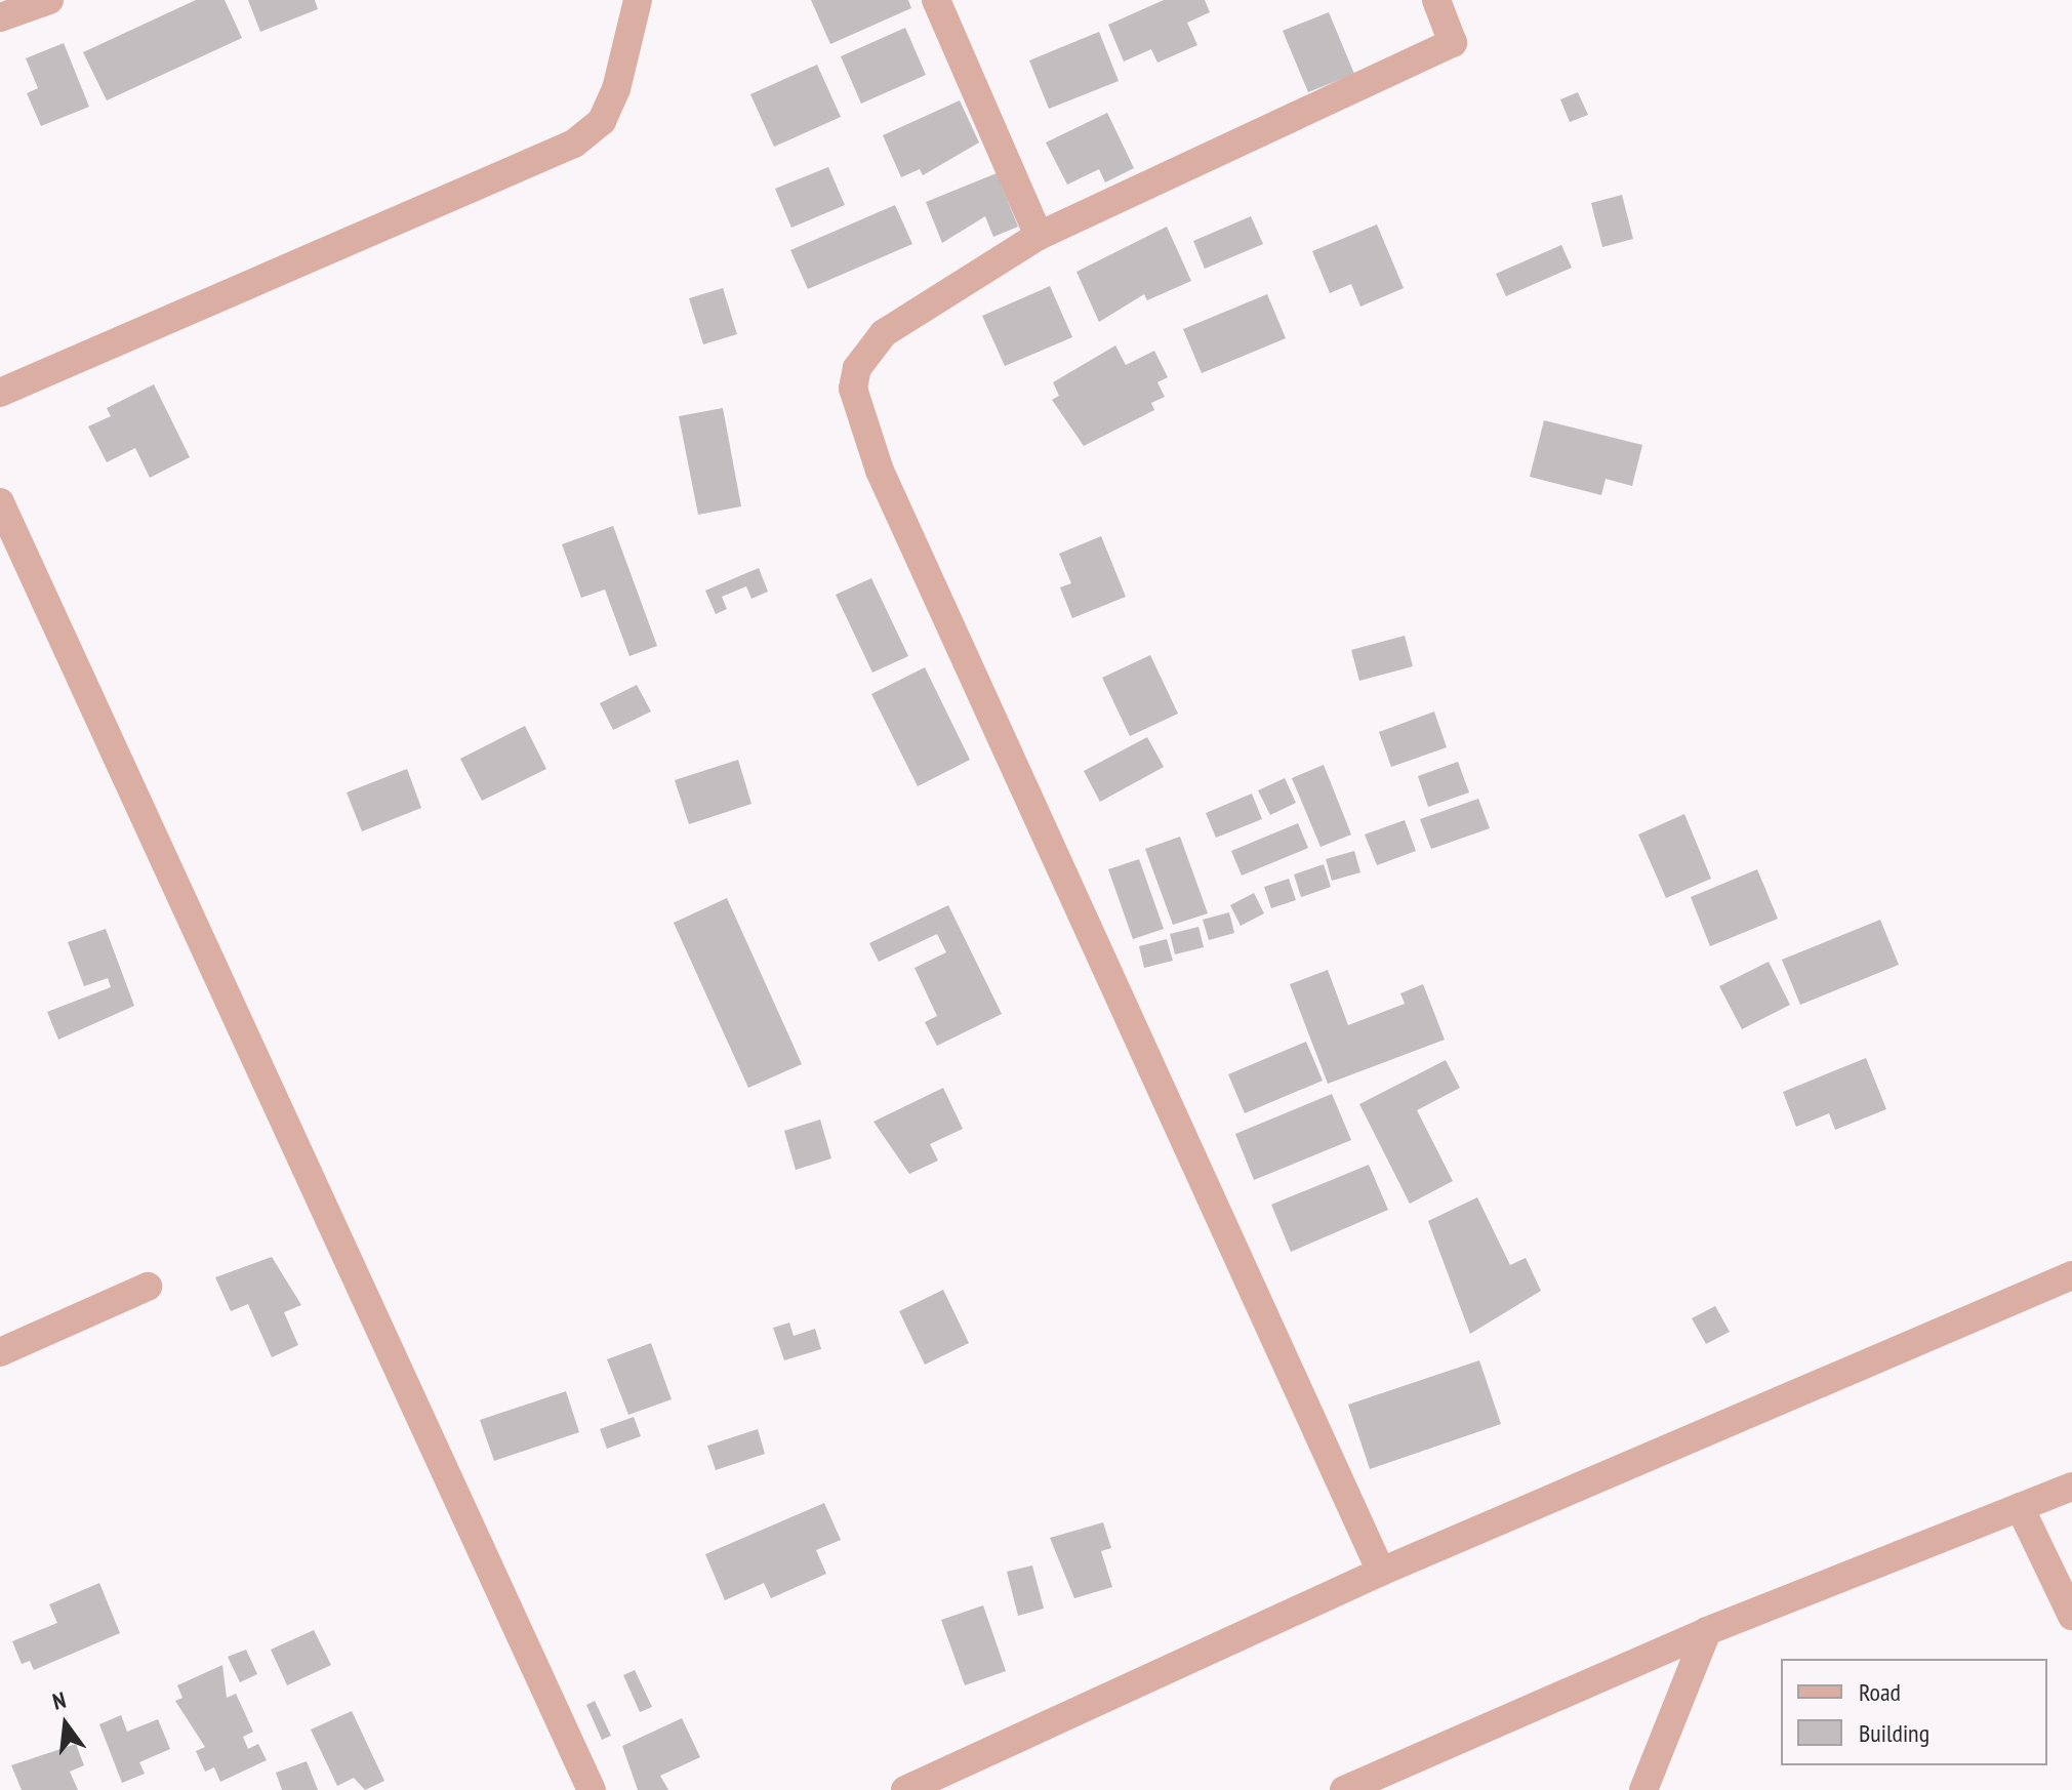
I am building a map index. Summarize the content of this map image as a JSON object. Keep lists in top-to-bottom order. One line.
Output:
{"legend":["Road","Building"],"north":"top"}
